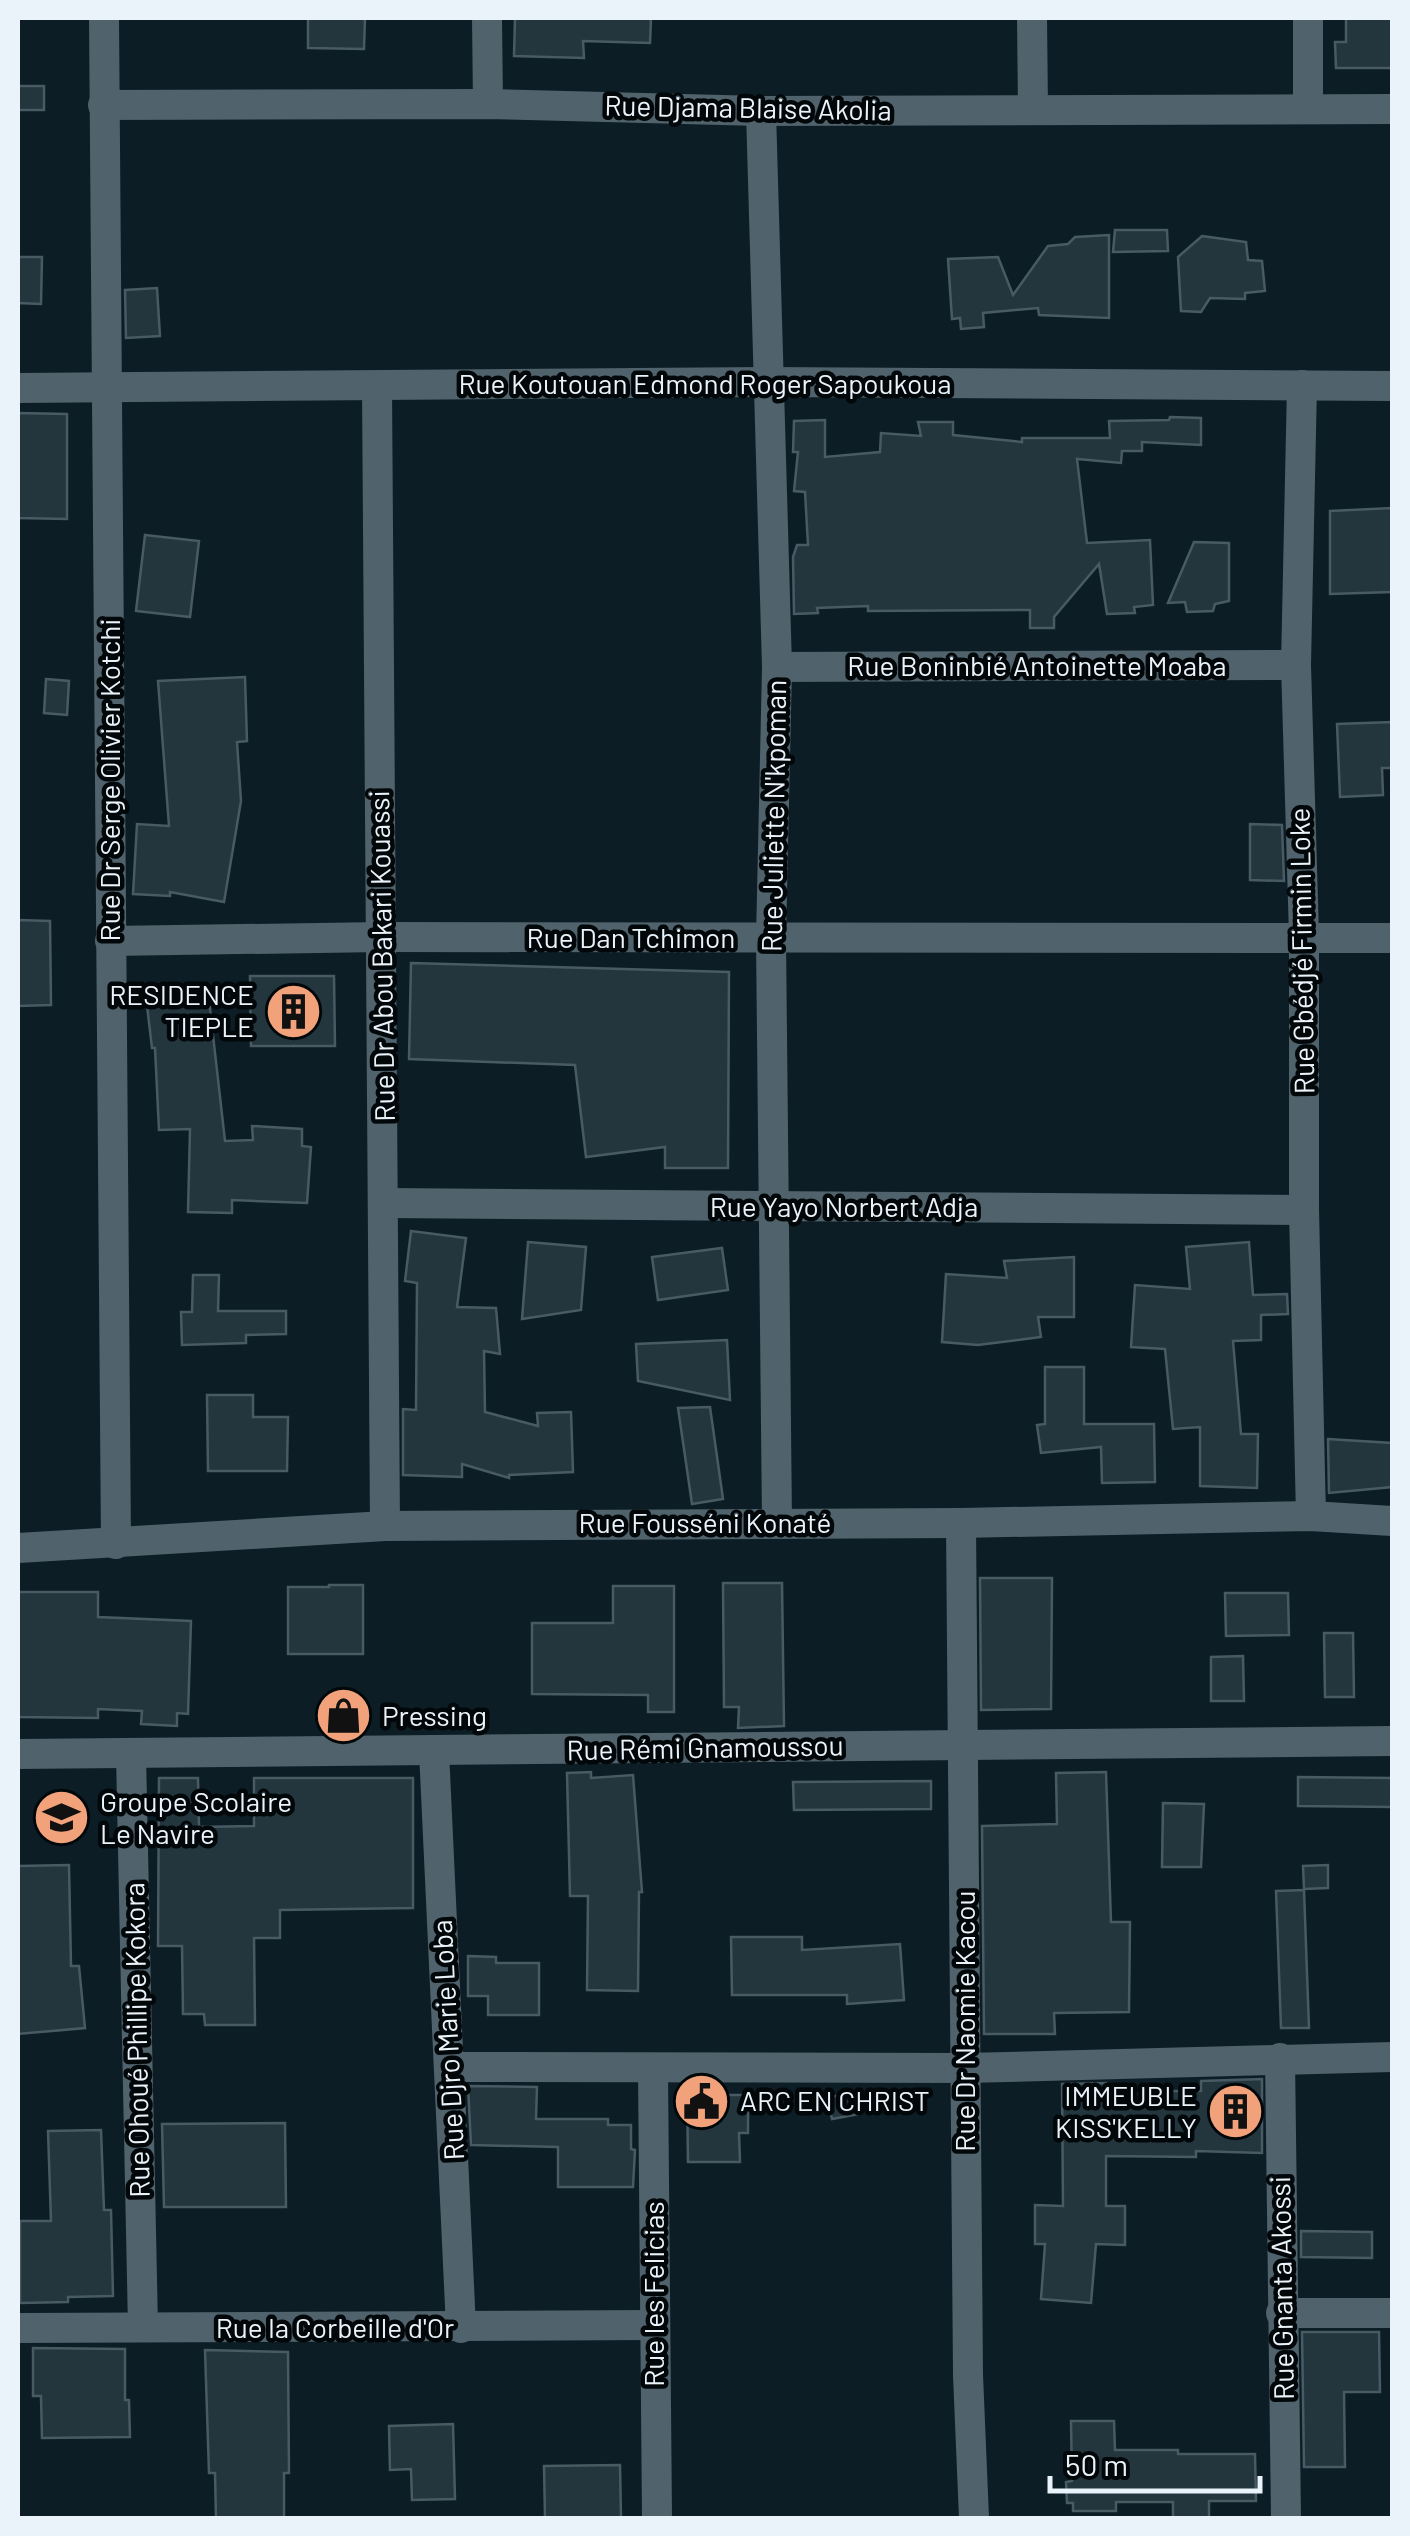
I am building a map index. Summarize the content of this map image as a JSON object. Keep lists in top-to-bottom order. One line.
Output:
{"streets":{"street":["Rue Djama Blaise Akolia","Rue Koutouan Edmond Roger Sapoukoua","Rue Boninbié Antoinette Moaba","Rue Dr Serge Olivier Kotchi","Rue Juliette N'kpoman","Rue Dan Tchimon","Rue Gbédjé Firmin Loke","Rue Dr Abou Bakari Kouassi","Rue Yayo Norbert Adja","Rue Fousséni Konaté","Rue Rémi Gnamoussou","Rue Dr Naomie Kacou","Rue Ohoué Phillipe Kokora","Rue Djro Marie Loba","Rue Gnanta Akossi","Rue les Felicias","Rue la Corbeille d'Or"]},"crossings":[["Rue Djama Blaise Akolia","Rue Dr Serge Olivier Kotchi"],["Rue Djama Blaise Akolia","Rue Juliette N'kpoman"],["Rue Koutouan Edmond Roger Sapoukoua","Rue Dr Serge Olivier Kotchi"],["Rue Koutouan Edmond Roger Sapoukoua","Rue Juliette N'kpoman"],["Rue Koutouan Edmond Roger Sapoukoua","Rue Gbédjé Firmin Loke"],["Rue Koutouan Edmond Roger Sapoukoua","Rue Dr Abou Bakari Kouassi"],["Rue Boninbié Antoinette Moaba","Rue Juliette N'kpoman"],["Rue Boninbié Antoinette Moaba","Rue Gbédjé Firmin Loke"],["Rue Dr Serge Olivier Kotchi","Rue Dan Tchimon"],["Rue Dr Serge Olivier Kotchi","Rue Fousséni Konaté"],["Rue Juliette N'kpoman","Rue Dan Tchimon"],["Rue Juliette N'kpoman","Rue Yayo Norbert Adja"],["Rue Juliette N'kpoman","Rue Fousséni Konaté"],["Rue Dan Tchimon","Rue Gbédjé Firmin Loke"],["Rue Dan Tchimon","Rue Dr Abou Bakari Kouassi"],["Rue Gbédjé Firmin Loke","Rue Yayo Norbert Adja"],["Rue Gbédjé Firmin Loke","Rue Fousséni Konaté"],["Rue Dr Abou Bakari Kouassi","Rue Yayo Norbert Adja"],["Rue Dr Abou Bakari Kouassi","Rue Fousséni Konaté"],["Rue Fousséni Konaté","Rue Dr Naomie Kacou"],["Rue Rémi Gnamoussou","Rue Dr Naomie Kacou"],["Rue Rémi Gnamoussou","Rue Ohoué Phillipe Kokora"],["Rue Rémi Gnamoussou","Rue Djro Marie Loba"],["Rue Ohoué Phillipe Kokora","Rue la Corbeille d'Or"],["Rue Djro Marie Loba","Rue la Corbeille d'Or"],["Rue les Felicias","Rue la Corbeille d'Or"]],"places":{"building":["RESIDENCE TIEPLE","IMMEUBLE KISS'KELLY"],"shop":["Pressing"],"school or university":["Groupe Scolaire Le Navire"],"public building":["ARC EN CHRIST"]},"scale_bar":"50 m"}
